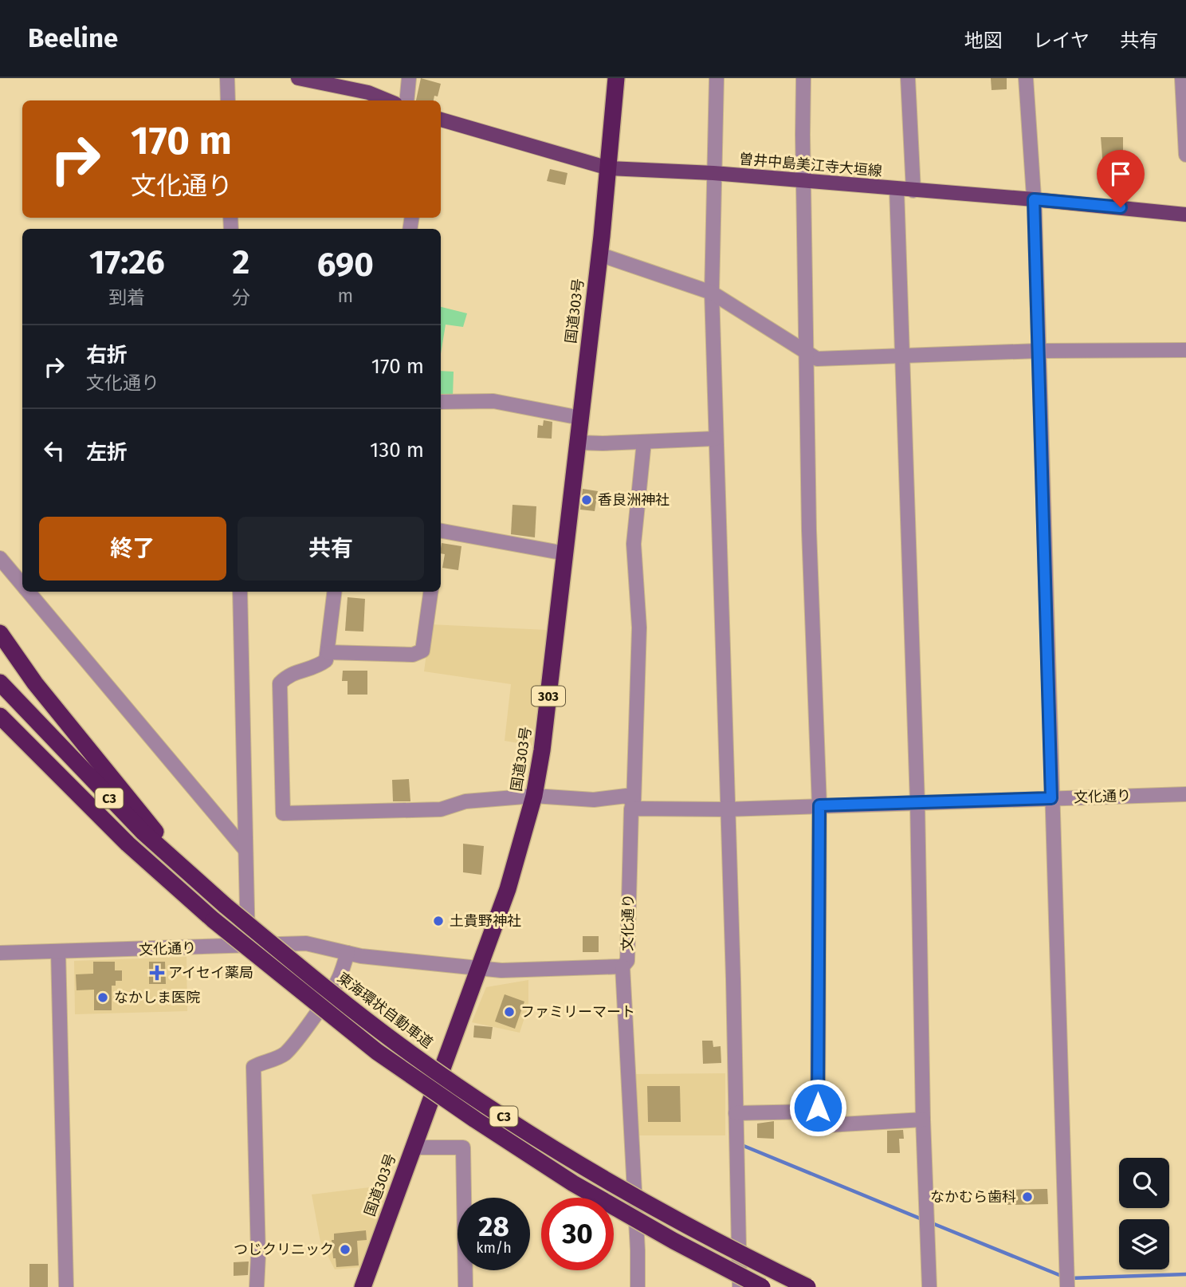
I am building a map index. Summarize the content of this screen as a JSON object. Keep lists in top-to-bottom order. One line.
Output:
{"streets":{"highway":["国道303号","303","C3","東海環状自動車道"],"main road":["曽井中島美江寺大垣線"],"street":["文化通り"]},"crossings":[["曽井中島美江寺大垣線","国道303号"],["国道303号","文化通り"]],"places":{"other":["香良洲神社","土貴野神社","なかしま医院","ファミリーマート","なかむら歯科","つじクリニック"],"health":["アイセイ薬局"]},"page":{"header":"Beeline","nav":["地図","レイヤ","共有"],"turn":["170 m","文化通り"],"eta":["17:26","到着","2","分","690","m"],"list":[{"name":"右折","note":"文化通り","value":"170 m"},{"name":"左折","value":"130 m"}],"buttons":["終了","共有"],"speed":"28 km/h","limit":"30"}}
